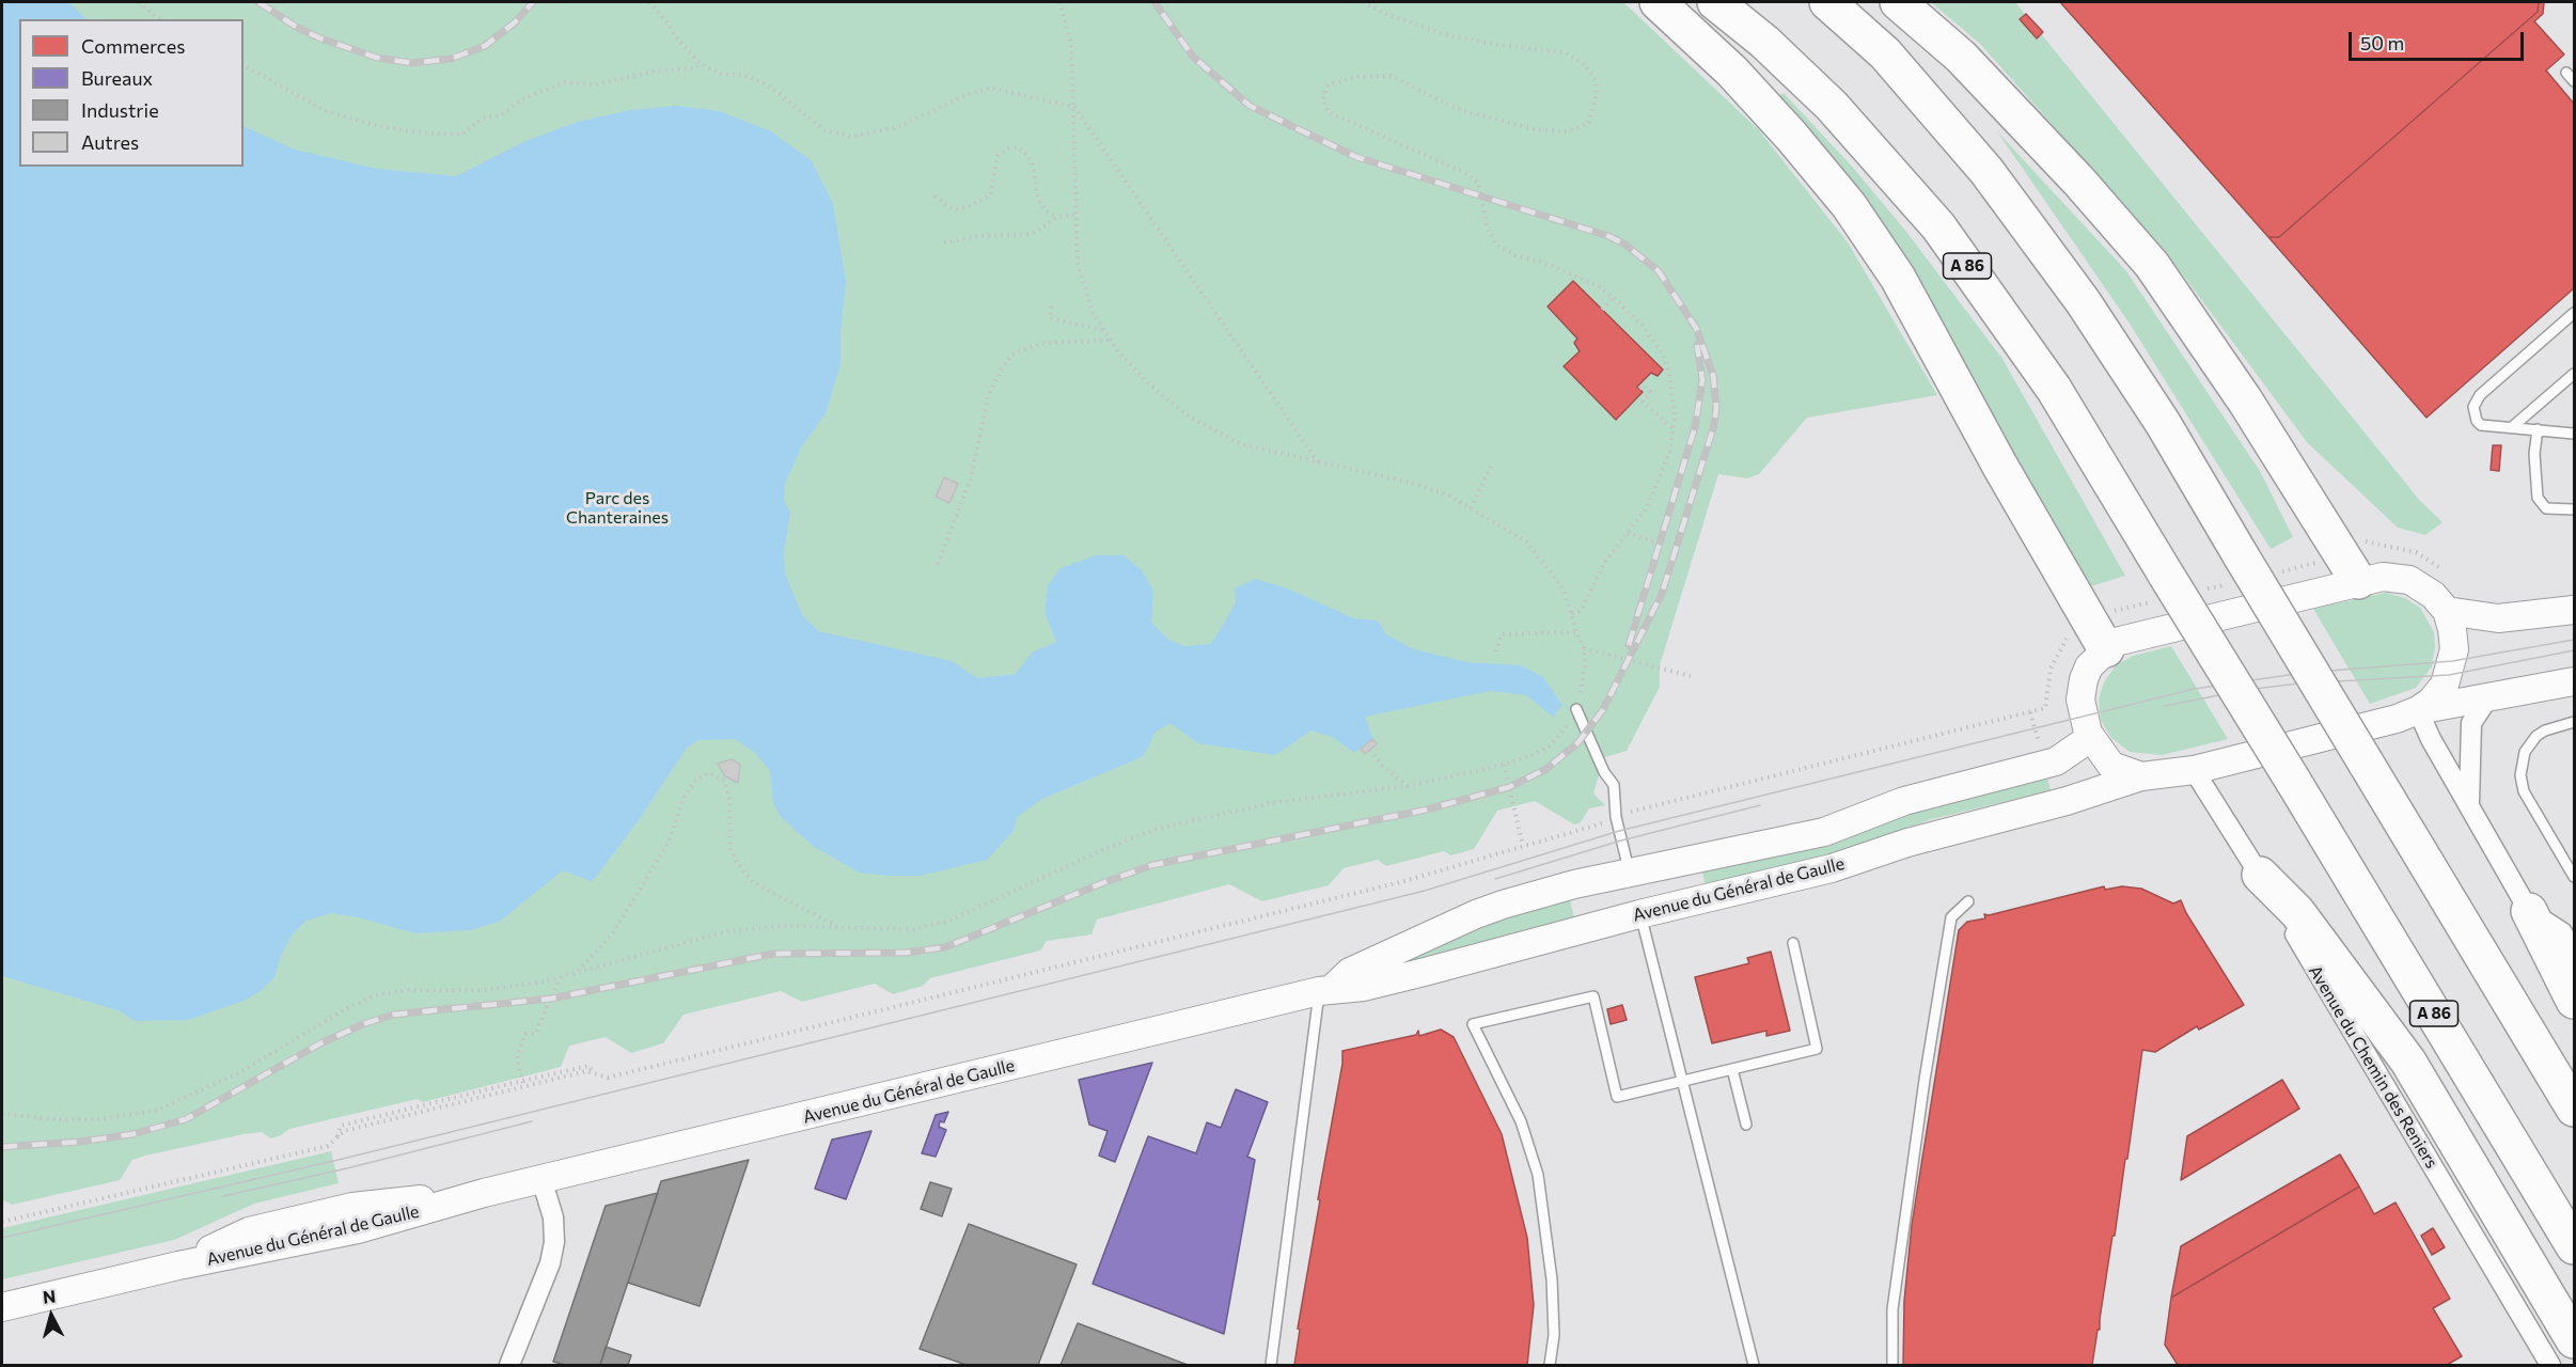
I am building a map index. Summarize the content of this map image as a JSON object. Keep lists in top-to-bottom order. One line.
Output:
{"streets":{"highway":["A 86"],"main road":["Avenue du Général de Gaulle"],"street":["Avenue du Chemin des Reniers"]},"crossings":[["Avenue du Général de Gaulle","Avenue du Chemin des Reniers"]],"parks":["Parc des Chanteraines"],"legend":["Commerces","Bureaux","Industrie","Autres"],"scale_bar":"50 m","north":"top"}
